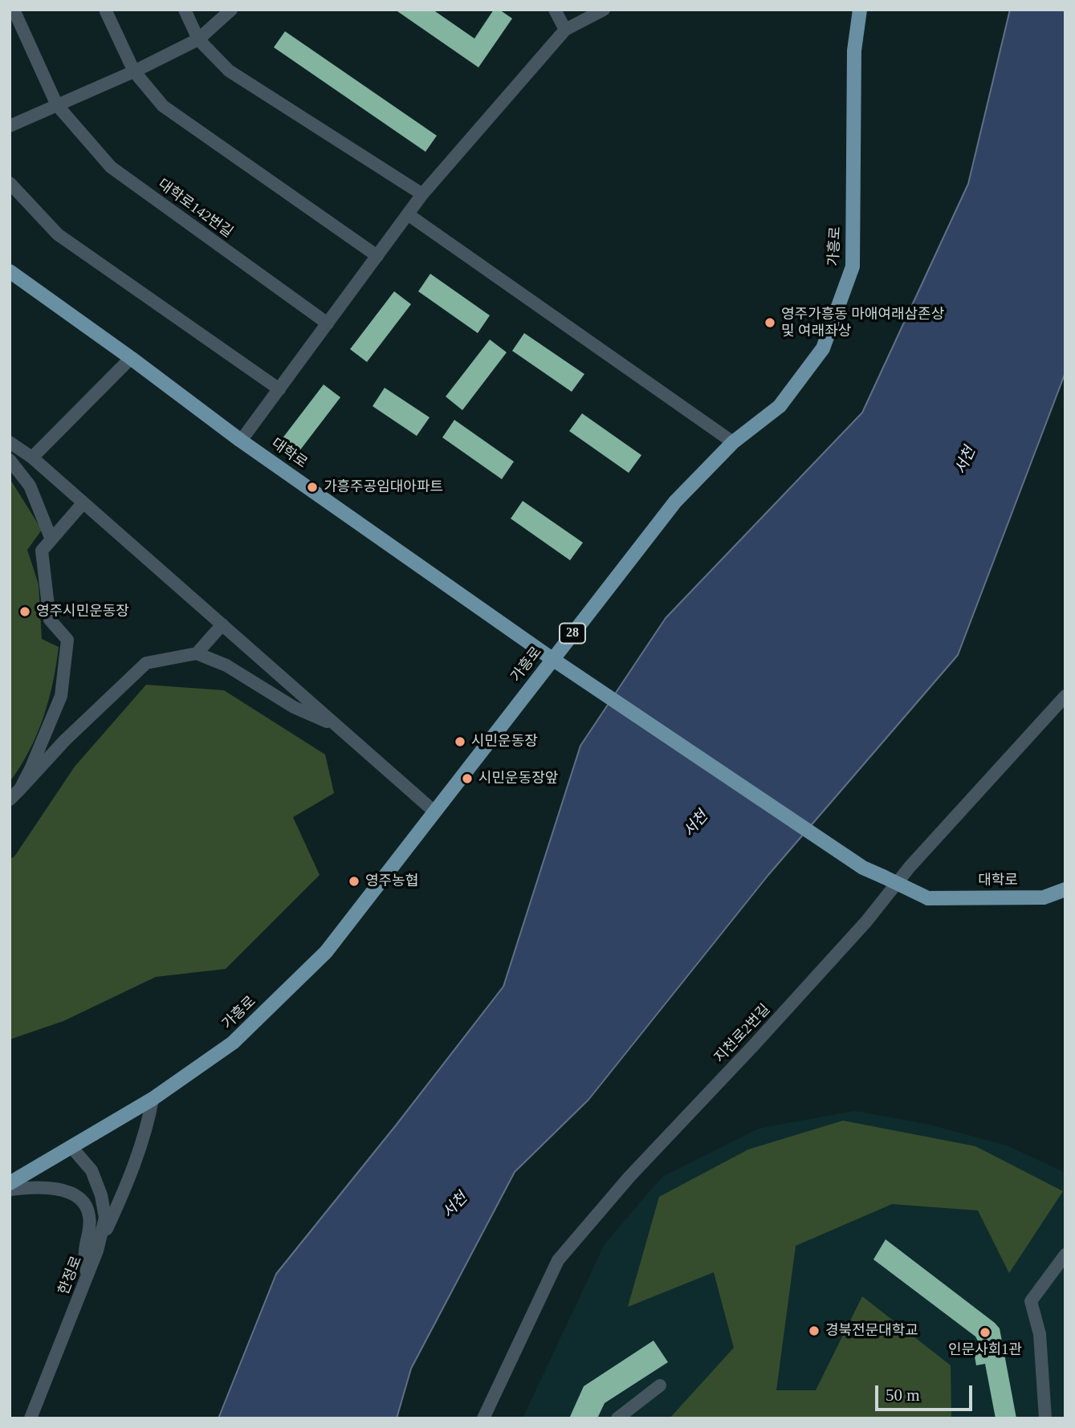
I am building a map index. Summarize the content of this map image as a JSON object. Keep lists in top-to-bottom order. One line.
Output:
{"streets":{"main road":["가흥로","대학로","28"],"street":["대학로142번길","지천로2번길","한정로"]},"crossings":[["가흥로","대학로"],["가흥로","한정로"]],"water":["서천"],"places":["영주가흥동 마애여래삼존상 및 여래좌상","가흥주공임대아파트","영주시민운동장","시민운동장","시민운동장앞","영주농협","경북전문대학교","인문사회1관"],"scale_bar":"50 m"}
